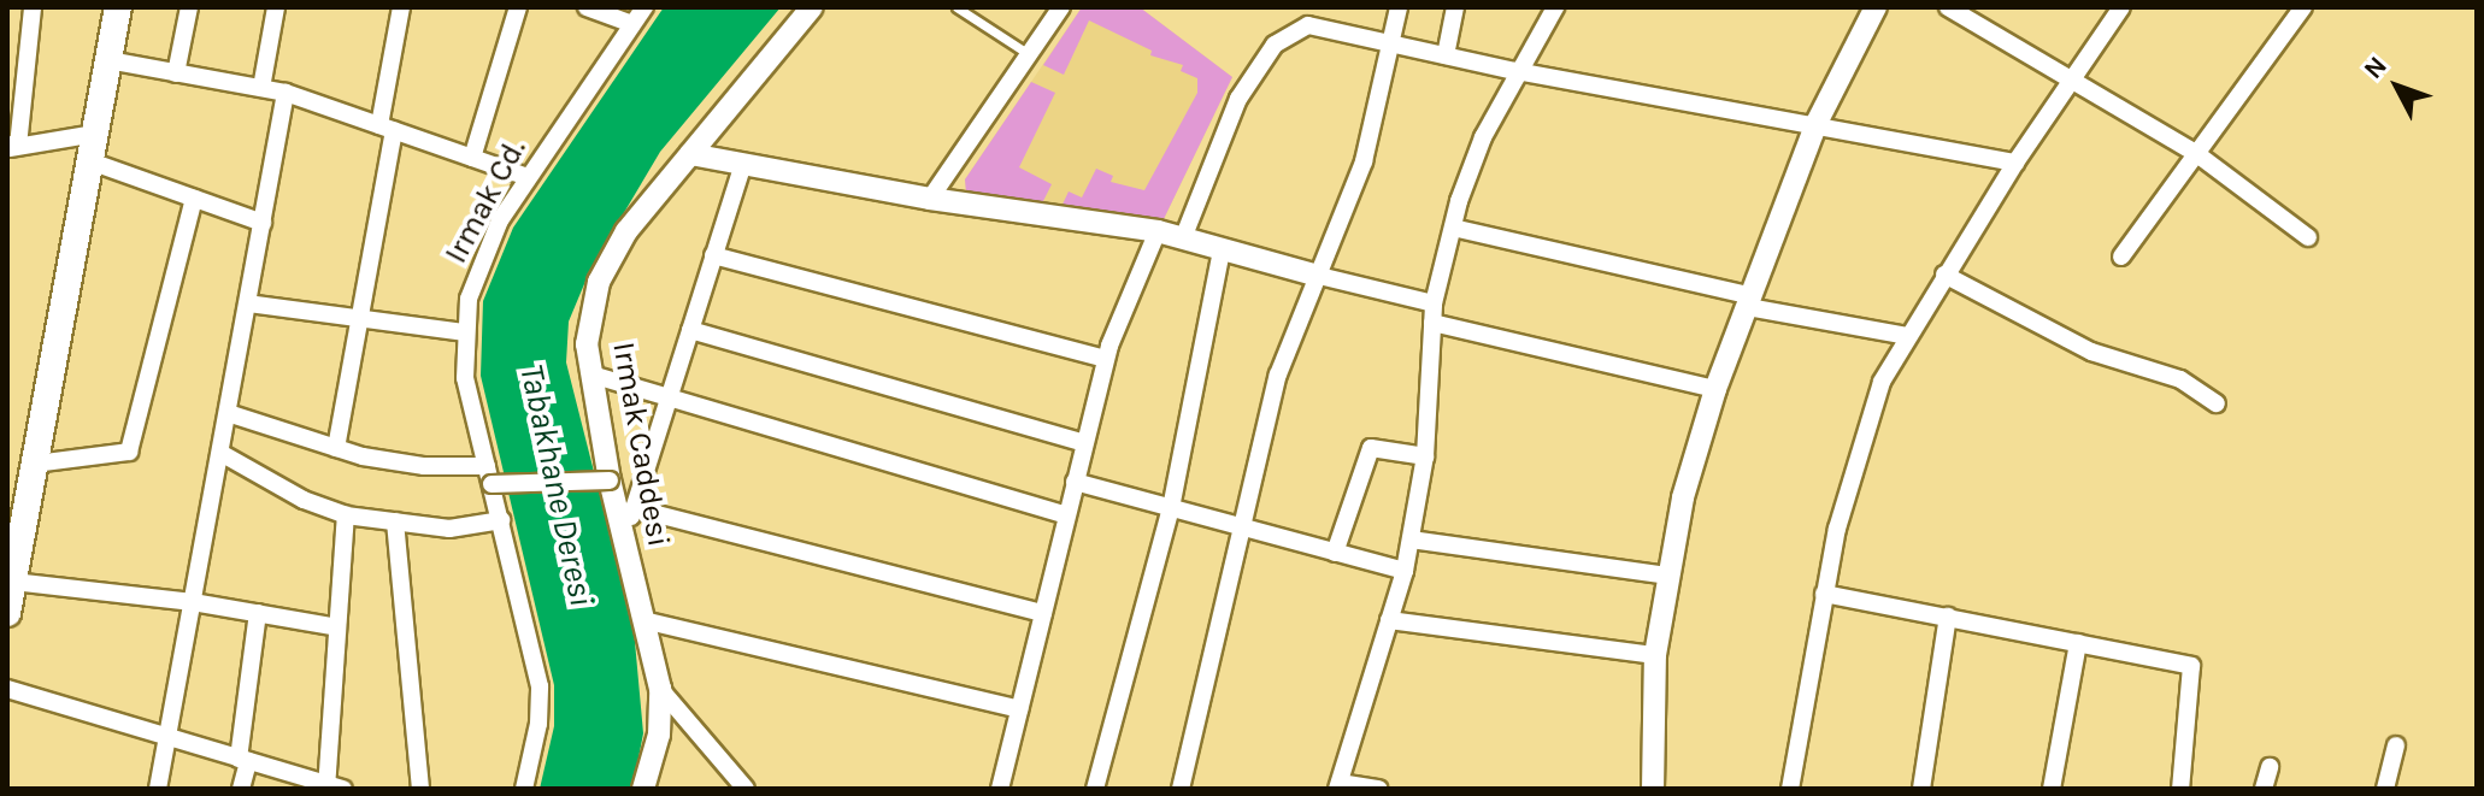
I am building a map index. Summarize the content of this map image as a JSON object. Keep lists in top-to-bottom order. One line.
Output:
{"streets":{"street":["Irmak Cd.","Irmak Caddesi"]},"water":["Tabakhane Deresi"],"north":"top left"}
